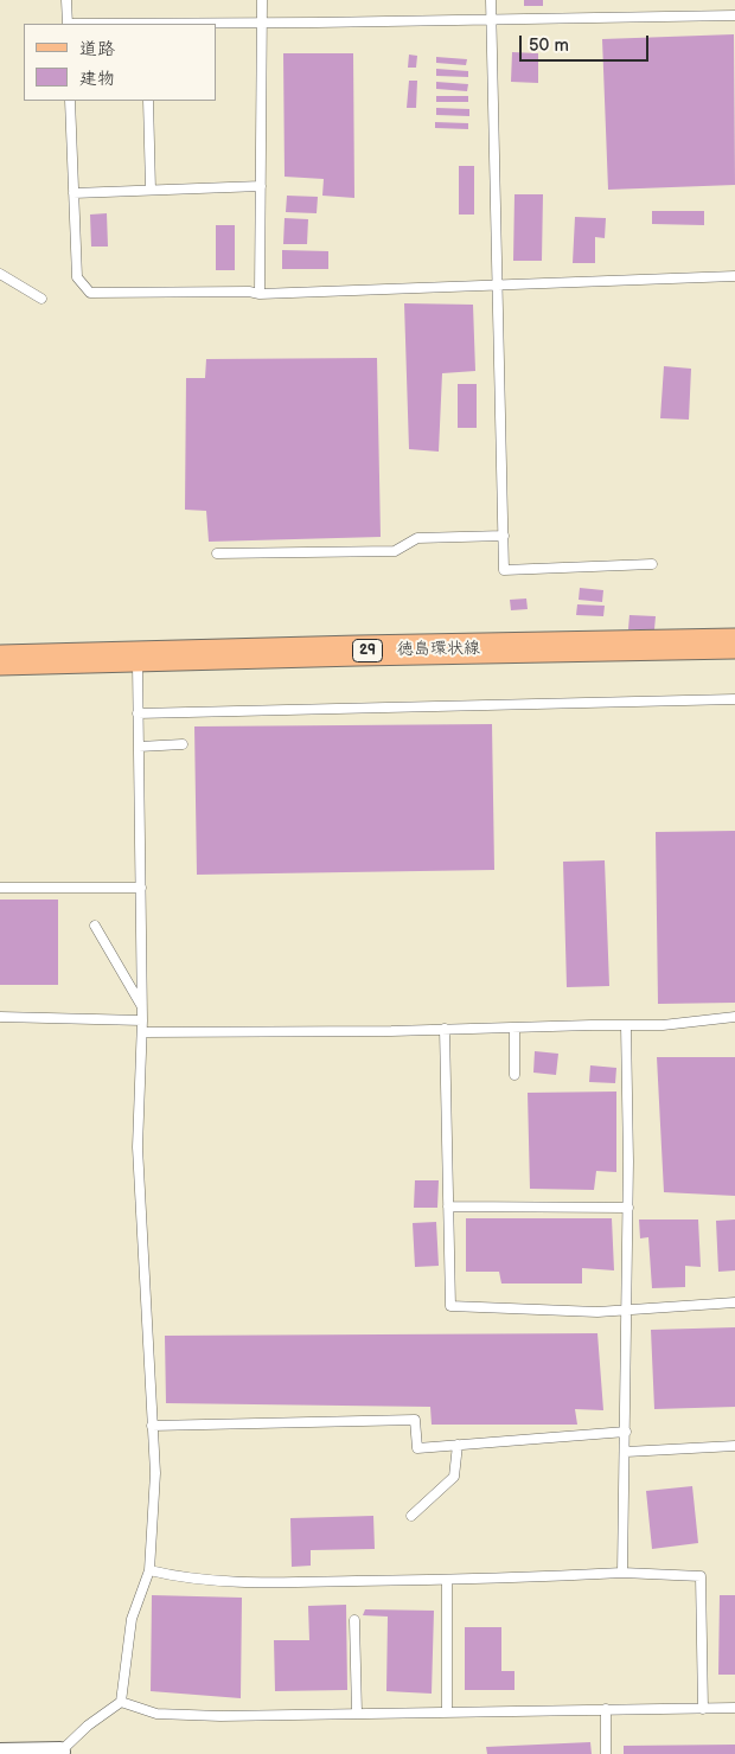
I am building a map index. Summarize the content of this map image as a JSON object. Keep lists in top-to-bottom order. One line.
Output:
{"streets":{"main road":["徳島環状線","29"]},"legend":["道路","建物"],"scale_bar":"50 m"}
